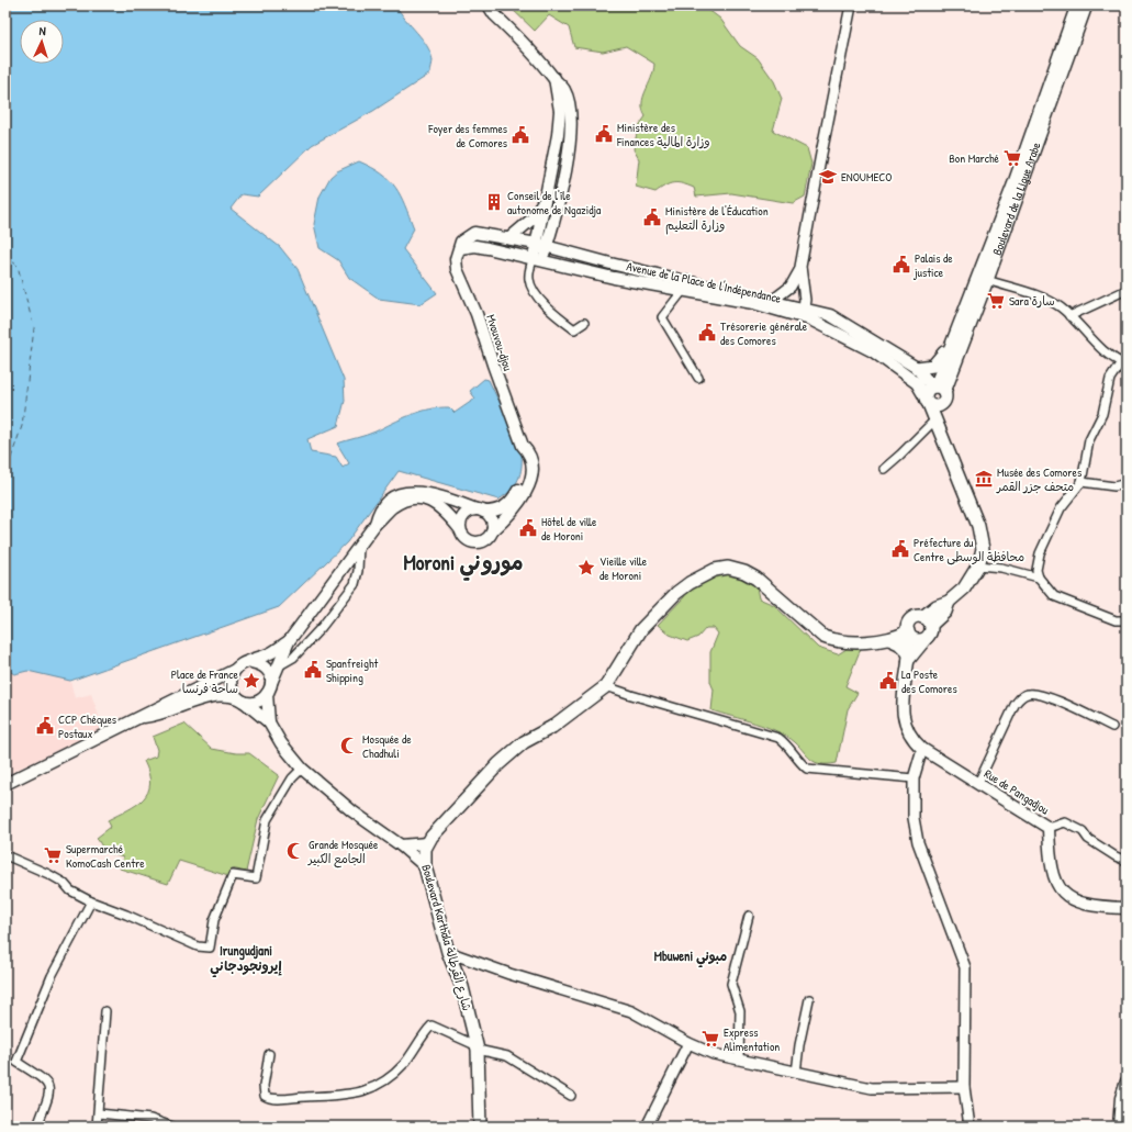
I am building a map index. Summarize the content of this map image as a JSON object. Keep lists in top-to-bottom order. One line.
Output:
{"streets":{"main road":["Boulevard de la Ligue Arabe","Avenue de la Place de l'Indépendance","Mvouvou-djou","Rue de Pangadjou","Boulevard Karthala شارع القرطالة"]},"crossings":[["Boulevard de la Ligue Arabe","Avenue de la Place de l'Indépendance"]],"districts":["Moroni موروني","Irungudjani إيرونجودجاني","Mbuweni مبوني"],"places":{"public building":["Ministère des Finances وزارة المالية","Foyer des femmes de Comores","Ministère de l'Éducation وزارة التعليم","Palais de justice","Trésorerie générale des Comores","Hôtel de ville de Moroni","Préfecture du Centre محافظة الوسطى","Spanfreight Shipping","La Poste des Comores","CCP Chéques Postaux"],"supermarket":["Bon Marché","Sara سارة","Supermarché KomoCash Centre","Express Alimentation"],"school or university":["ENOUMECO"],"building":["Conseil de l'île autonome de Ngazidja"],"museum":["Musée des Comores متحف جزر القمر"],"place":["Vieille ville de Moroni","Place de France ساحة فرنسا"],"mosque":["Mosquée de Chadhuli","Grande Mosquée الجامع الكبير"]},"north":"top"}
